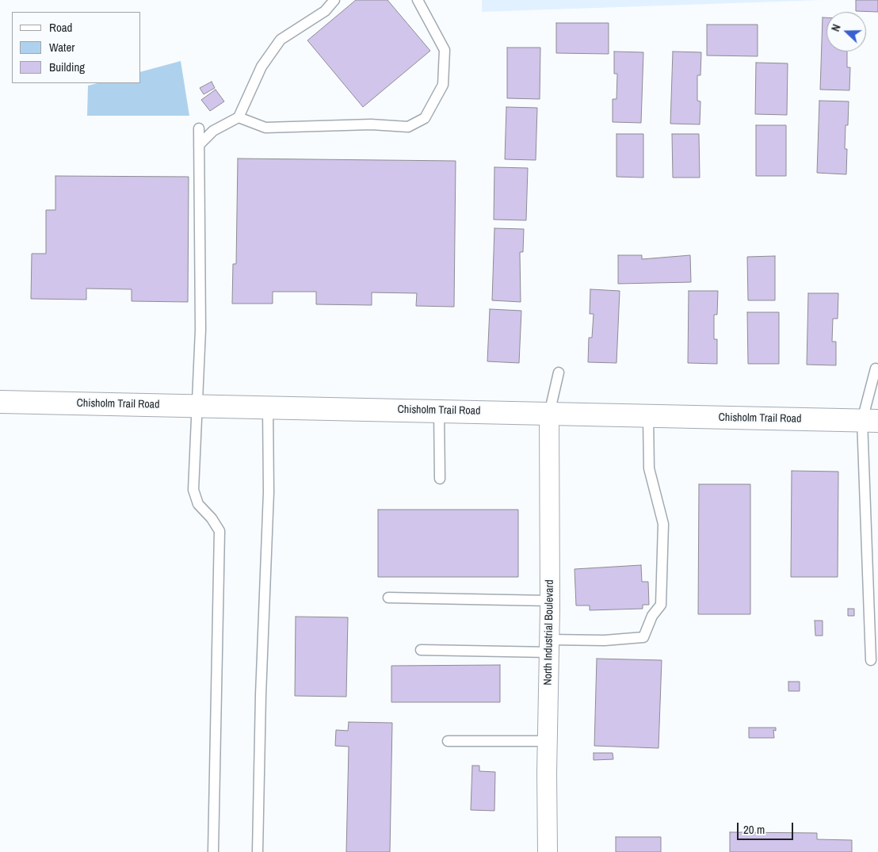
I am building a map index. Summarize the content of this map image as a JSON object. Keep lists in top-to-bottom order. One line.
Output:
{"streets":{"street":["Chisholm Trail Road","North Industrial Boulevard"]},"crossings":[["Chisholm Trail Road","North Industrial Boulevard"]],"legend":["Road","Water","Building"],"scale_bar":"20 m","north":"left"}
